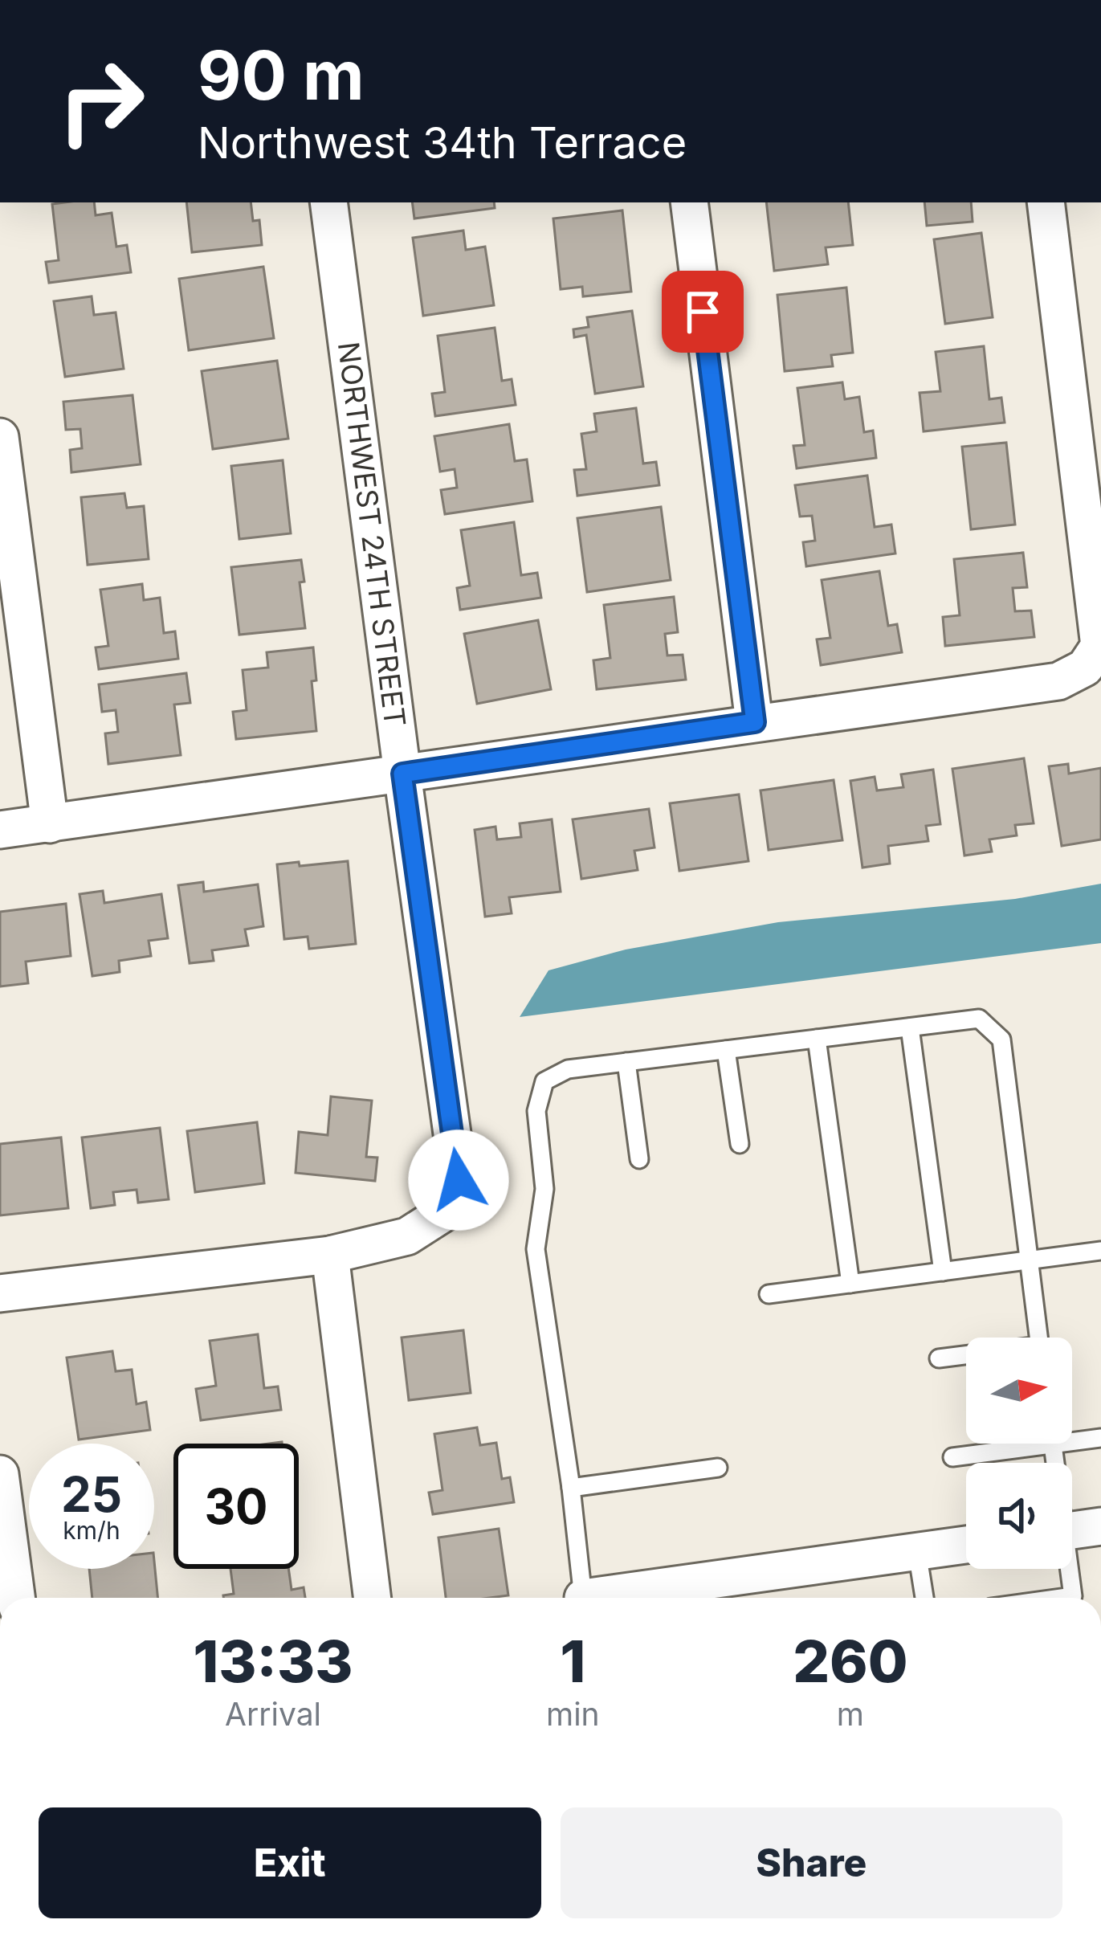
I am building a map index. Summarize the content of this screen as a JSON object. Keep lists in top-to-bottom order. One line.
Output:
{"streets":{"street":["NORTHWEST 24TH STREET"]},"north":"right","page":{"turn":["90 m","Northwest 34th Terrace"],"speed":"25 km/h","limit":"30","eta":["13:33","Arrival","1","min","260","m"],"buttons":["Exit","Share"]}}
